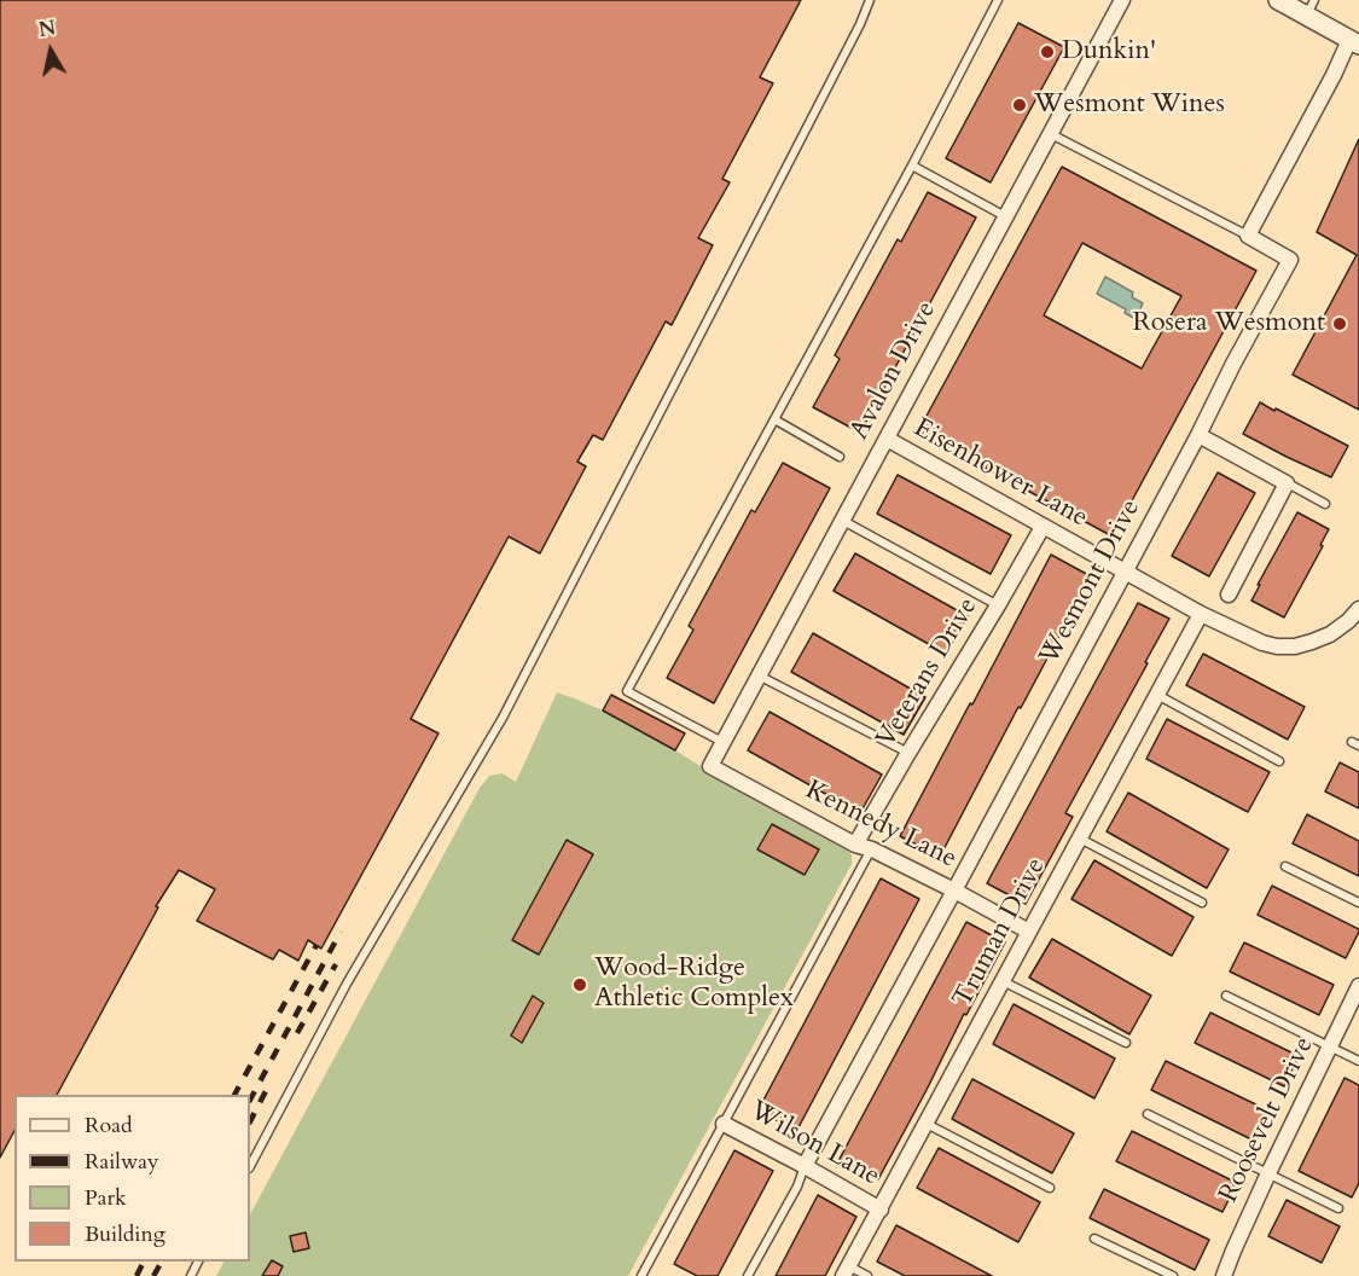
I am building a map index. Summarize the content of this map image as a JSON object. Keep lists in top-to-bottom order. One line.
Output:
{"streets":{"street":["Avalon Drive","Eisenhower Lane","Wesmont Drive","Veterans Drive","Kennedy Lane","Truman Drive","Roosevelt Drive","Wilson Lane"]},"crossings":[["Avalon Drive","Eisenhower Lane"],["Avalon Drive","Kennedy Lane"],["Eisenhower Lane","Wesmont Drive"],["Eisenhower Lane","Veterans Drive"],["Eisenhower Lane","Truman Drive"],["Wesmont Drive","Kennedy Lane"],["Wesmont Drive","Wilson Lane"],["Veterans Drive","Kennedy Lane"],["Kennedy Lane","Truman Drive"],["Truman Drive","Wilson Lane"]],"places":["Dunkin'","Wesmont Wines","Rosera Wesmont","Wood-Ridge Athletic Complex"],"legend":["Road","Railway","Park","Building"],"north":"top"}
